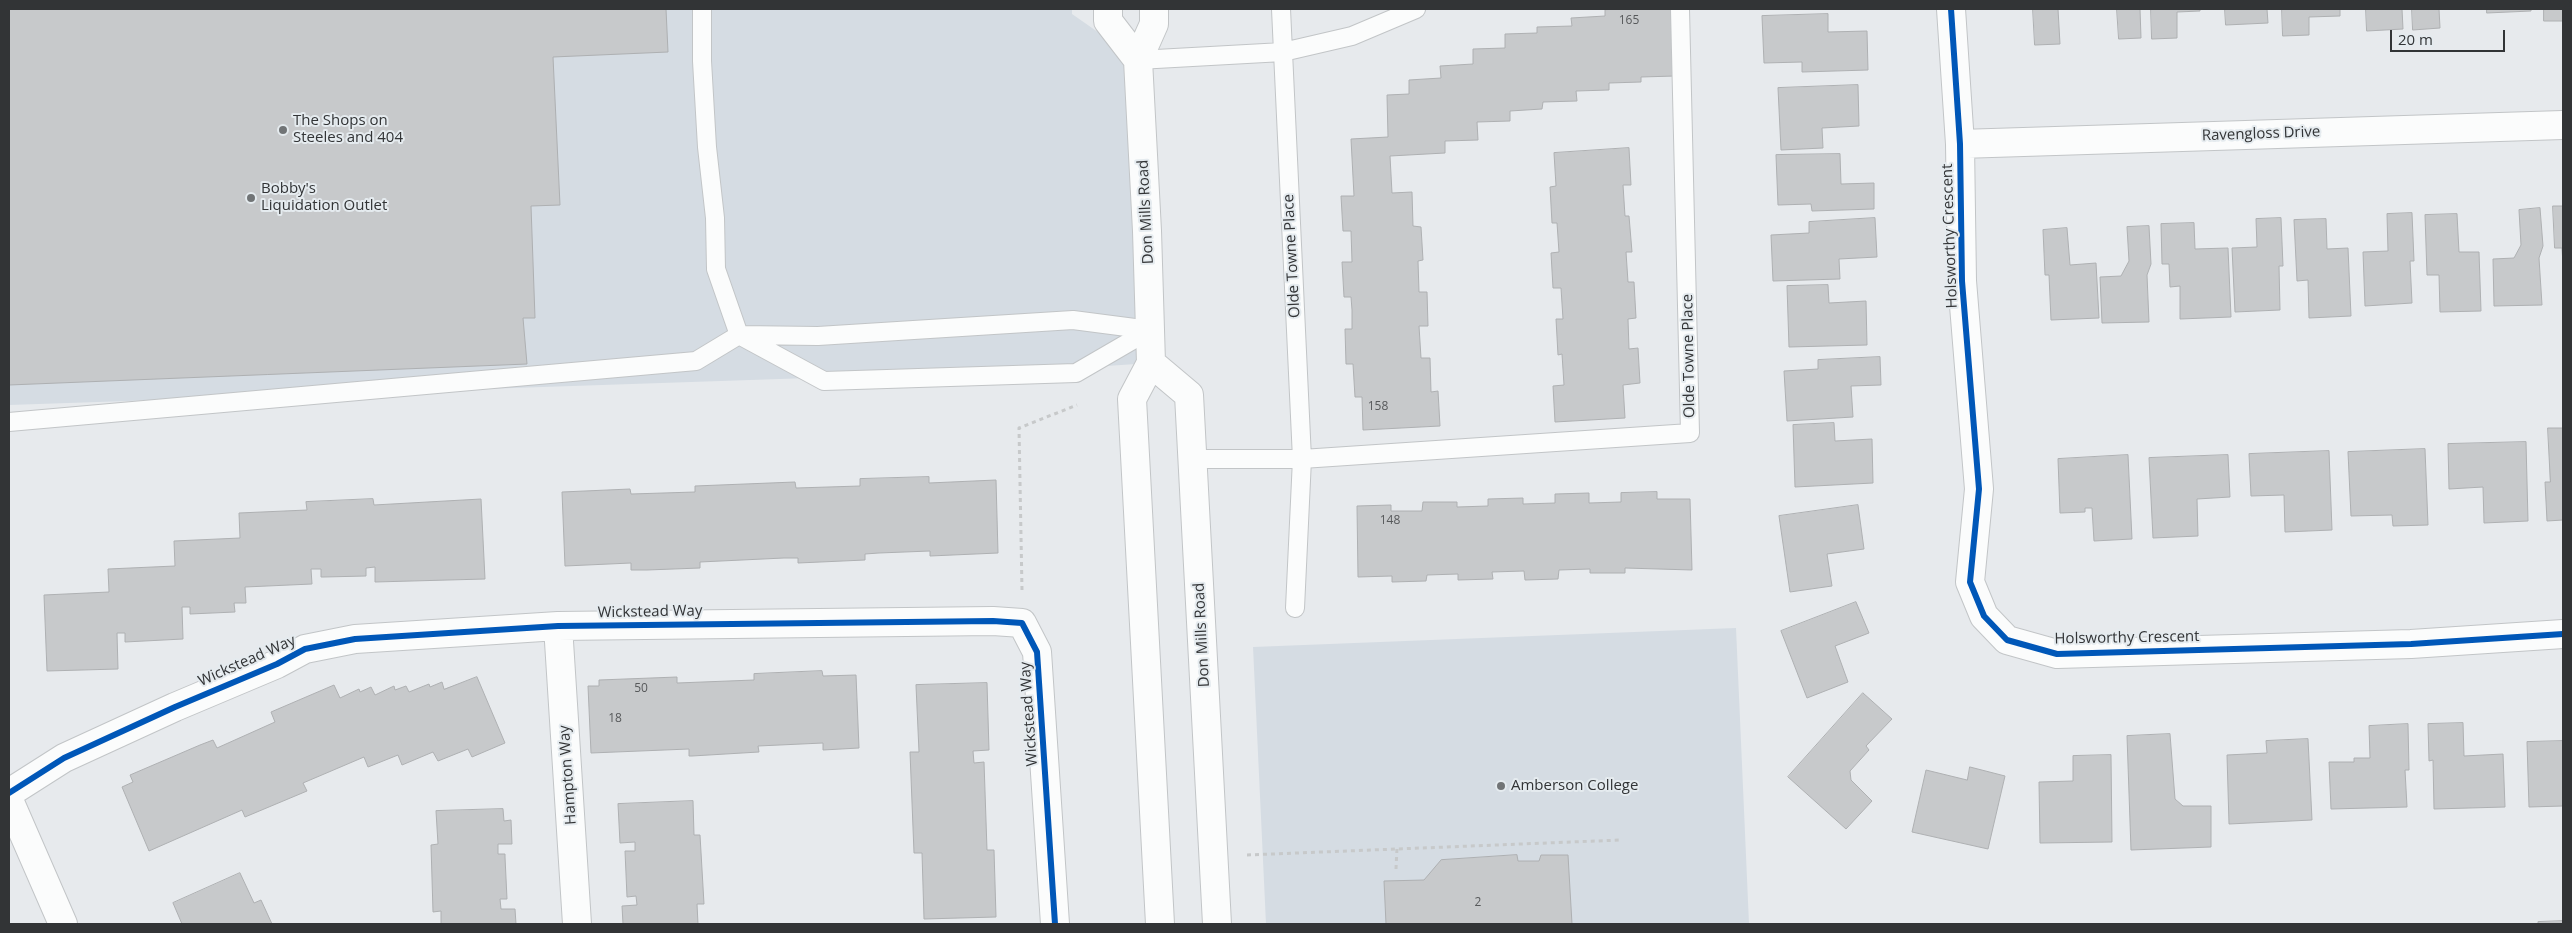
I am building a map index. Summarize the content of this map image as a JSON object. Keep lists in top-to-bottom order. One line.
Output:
{"streets":{"street":["Ravengloss Drive","Don Mills Road","Holsworthy Crescent","Wickstead Way","Hampton Way"],"lane":["Olde Towne Place"]},"crossings":[["Ravengloss Drive","Holsworthy Crescent"],["Don Mills Road","Olde Towne Place"],["Wickstead Way","Hampton Way"]],"places":["The Shops on Steeles and 404","Bobby's Liquidation Outlet","Amberson College"],"house_numbers":["165","158","148","50","18","2"],"scale_bar":"20 m"}
